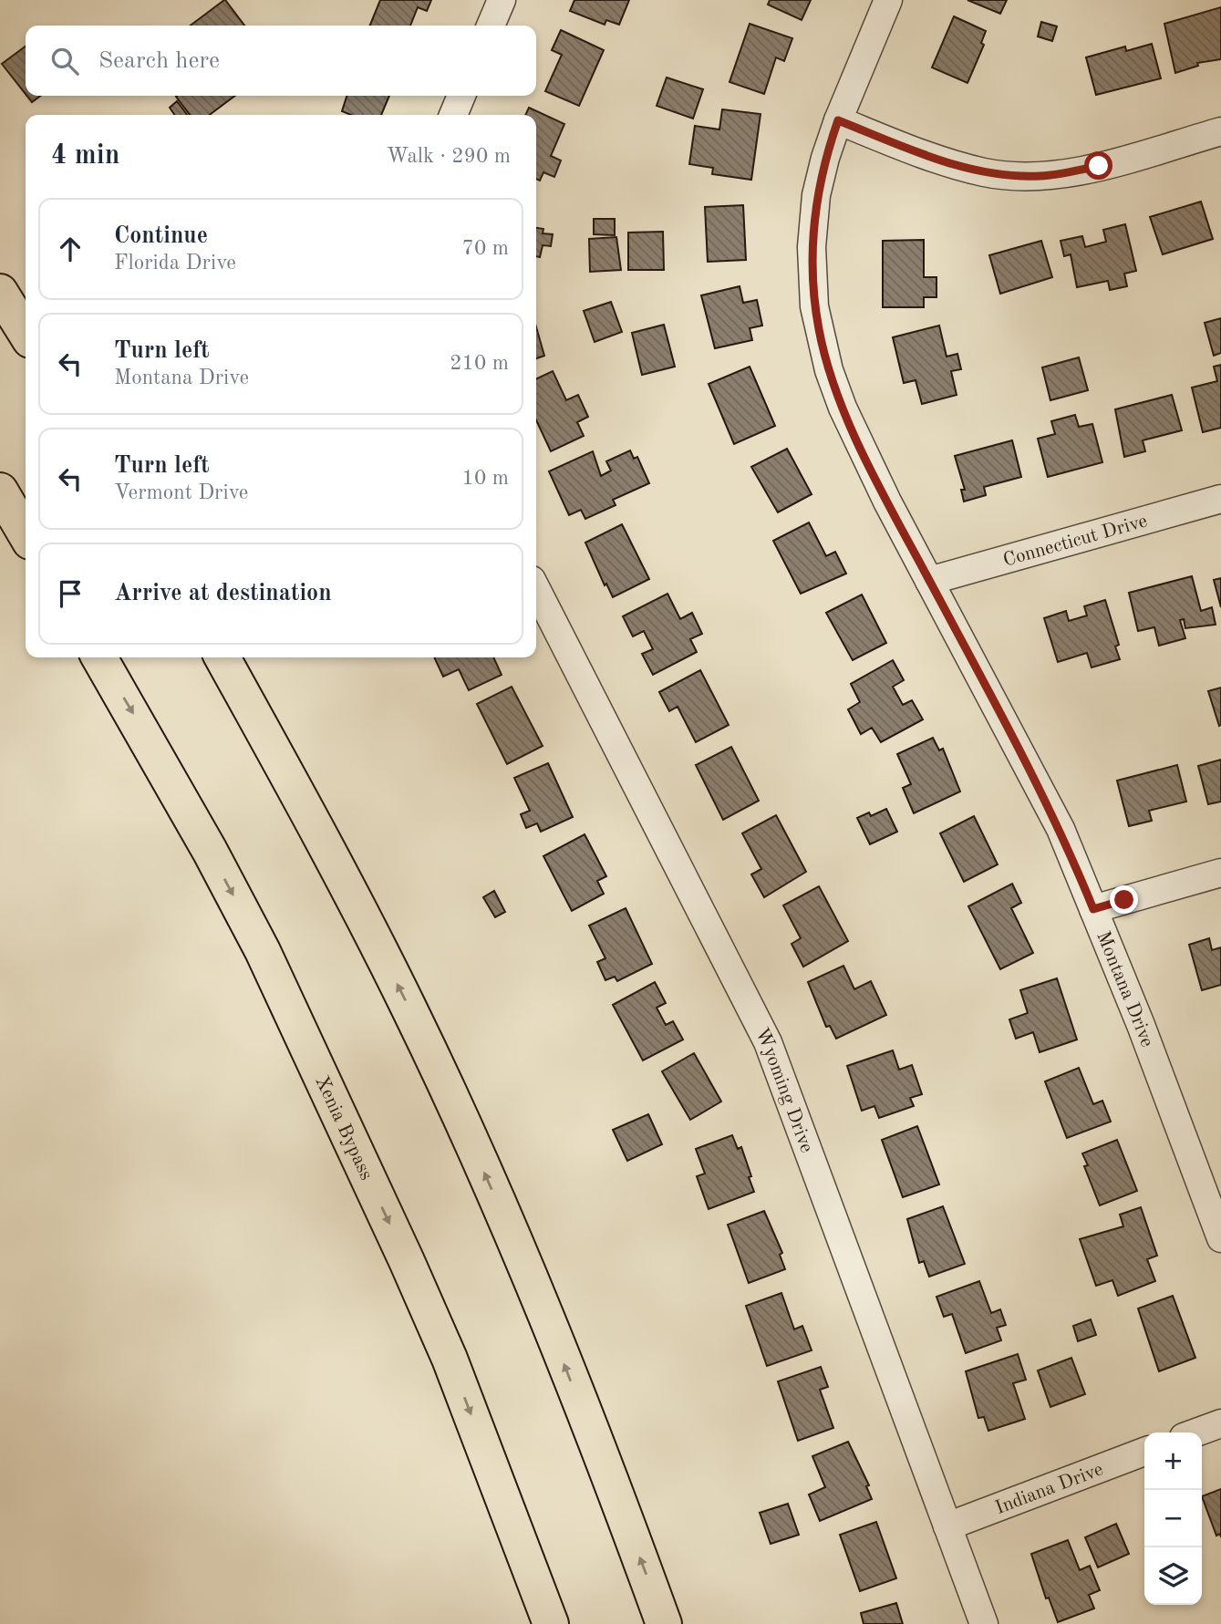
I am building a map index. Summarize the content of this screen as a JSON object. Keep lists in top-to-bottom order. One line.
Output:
{"streets":{"highway":["Xenia Bypass"],"street":["Connecticut Drive","Montana Drive","Wyoming Drive","Indiana Drive"]},"crossings":[["Connecticut Drive","Montana Drive"],["Wyoming Drive","Indiana Drive"]],"page":{"search":"Search here","heading":["4 min","Walk · 290 m"],"list":[["Continue","Florida Drive","70 m"],["Turn left","Montana Drive","210 m"],["Turn left","Vermont Drive","10 m"],"Arrive at destination"],"map_buttons":["+","−"]}}
